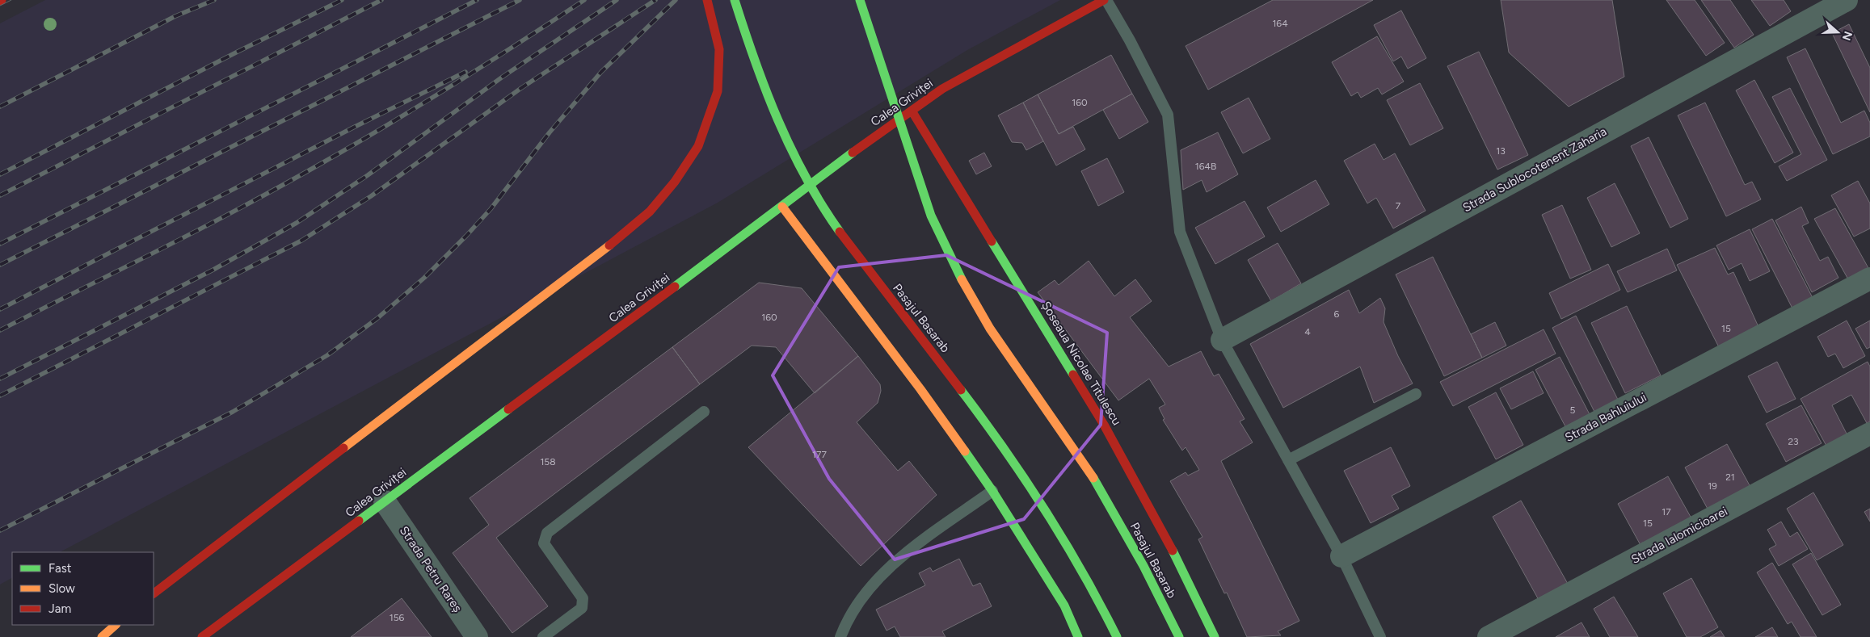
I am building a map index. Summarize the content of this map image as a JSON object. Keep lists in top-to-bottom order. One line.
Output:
{"streets":{"main road":["Calea Griviței","Pasajul Basarab","Șoseaua Nicolae Titulescu"],"street":["Strada Sublocotenent Zaharia","Strada Bahluiului","Strada Ialomicioarei","Strada Petru Rareș"]},"crossings":[["Calea Griviței","Șoseaua Nicolae Titulescu"],["Calea Griviței","Strada Petru Rareș"]],"house_numbers":["164","160","13","164B","7","6","160","15","4","5","23","177","158","21","19","17","15","156"],"legend":["Fast","Slow","Jam"],"north":"right"}
